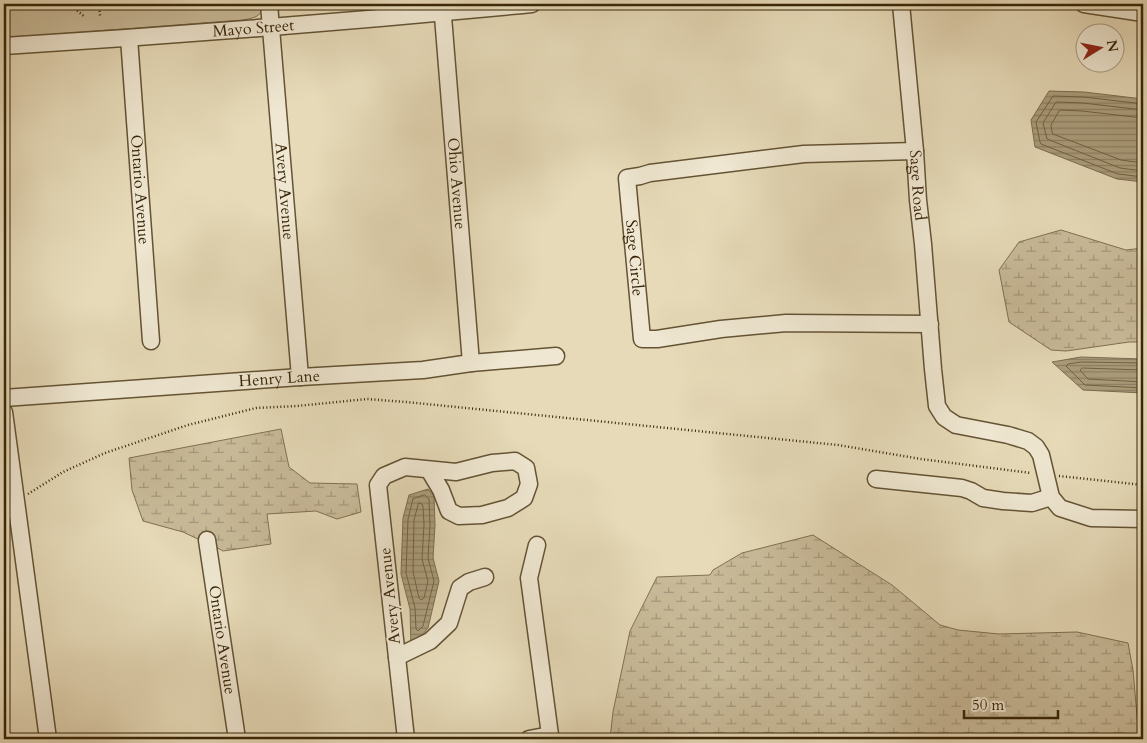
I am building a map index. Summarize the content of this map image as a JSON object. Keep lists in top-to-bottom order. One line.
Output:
{"streets":{"street":["Mayo Street","Ohio Avenue","Sage Road","Ontario Avenue","Avery Avenue","Sage Circle","Henry Lane"]},"crossings":[["Mayo Street","Ohio Avenue"],["Mayo Street","Ontario Avenue"],["Mayo Street","Avery Avenue"],["Ohio Avenue","Henry Lane"],["Sage Road","Sage Circle"],["Avery Avenue","Henry Lane"]],"scale_bar":"50 m","north":"right"}
